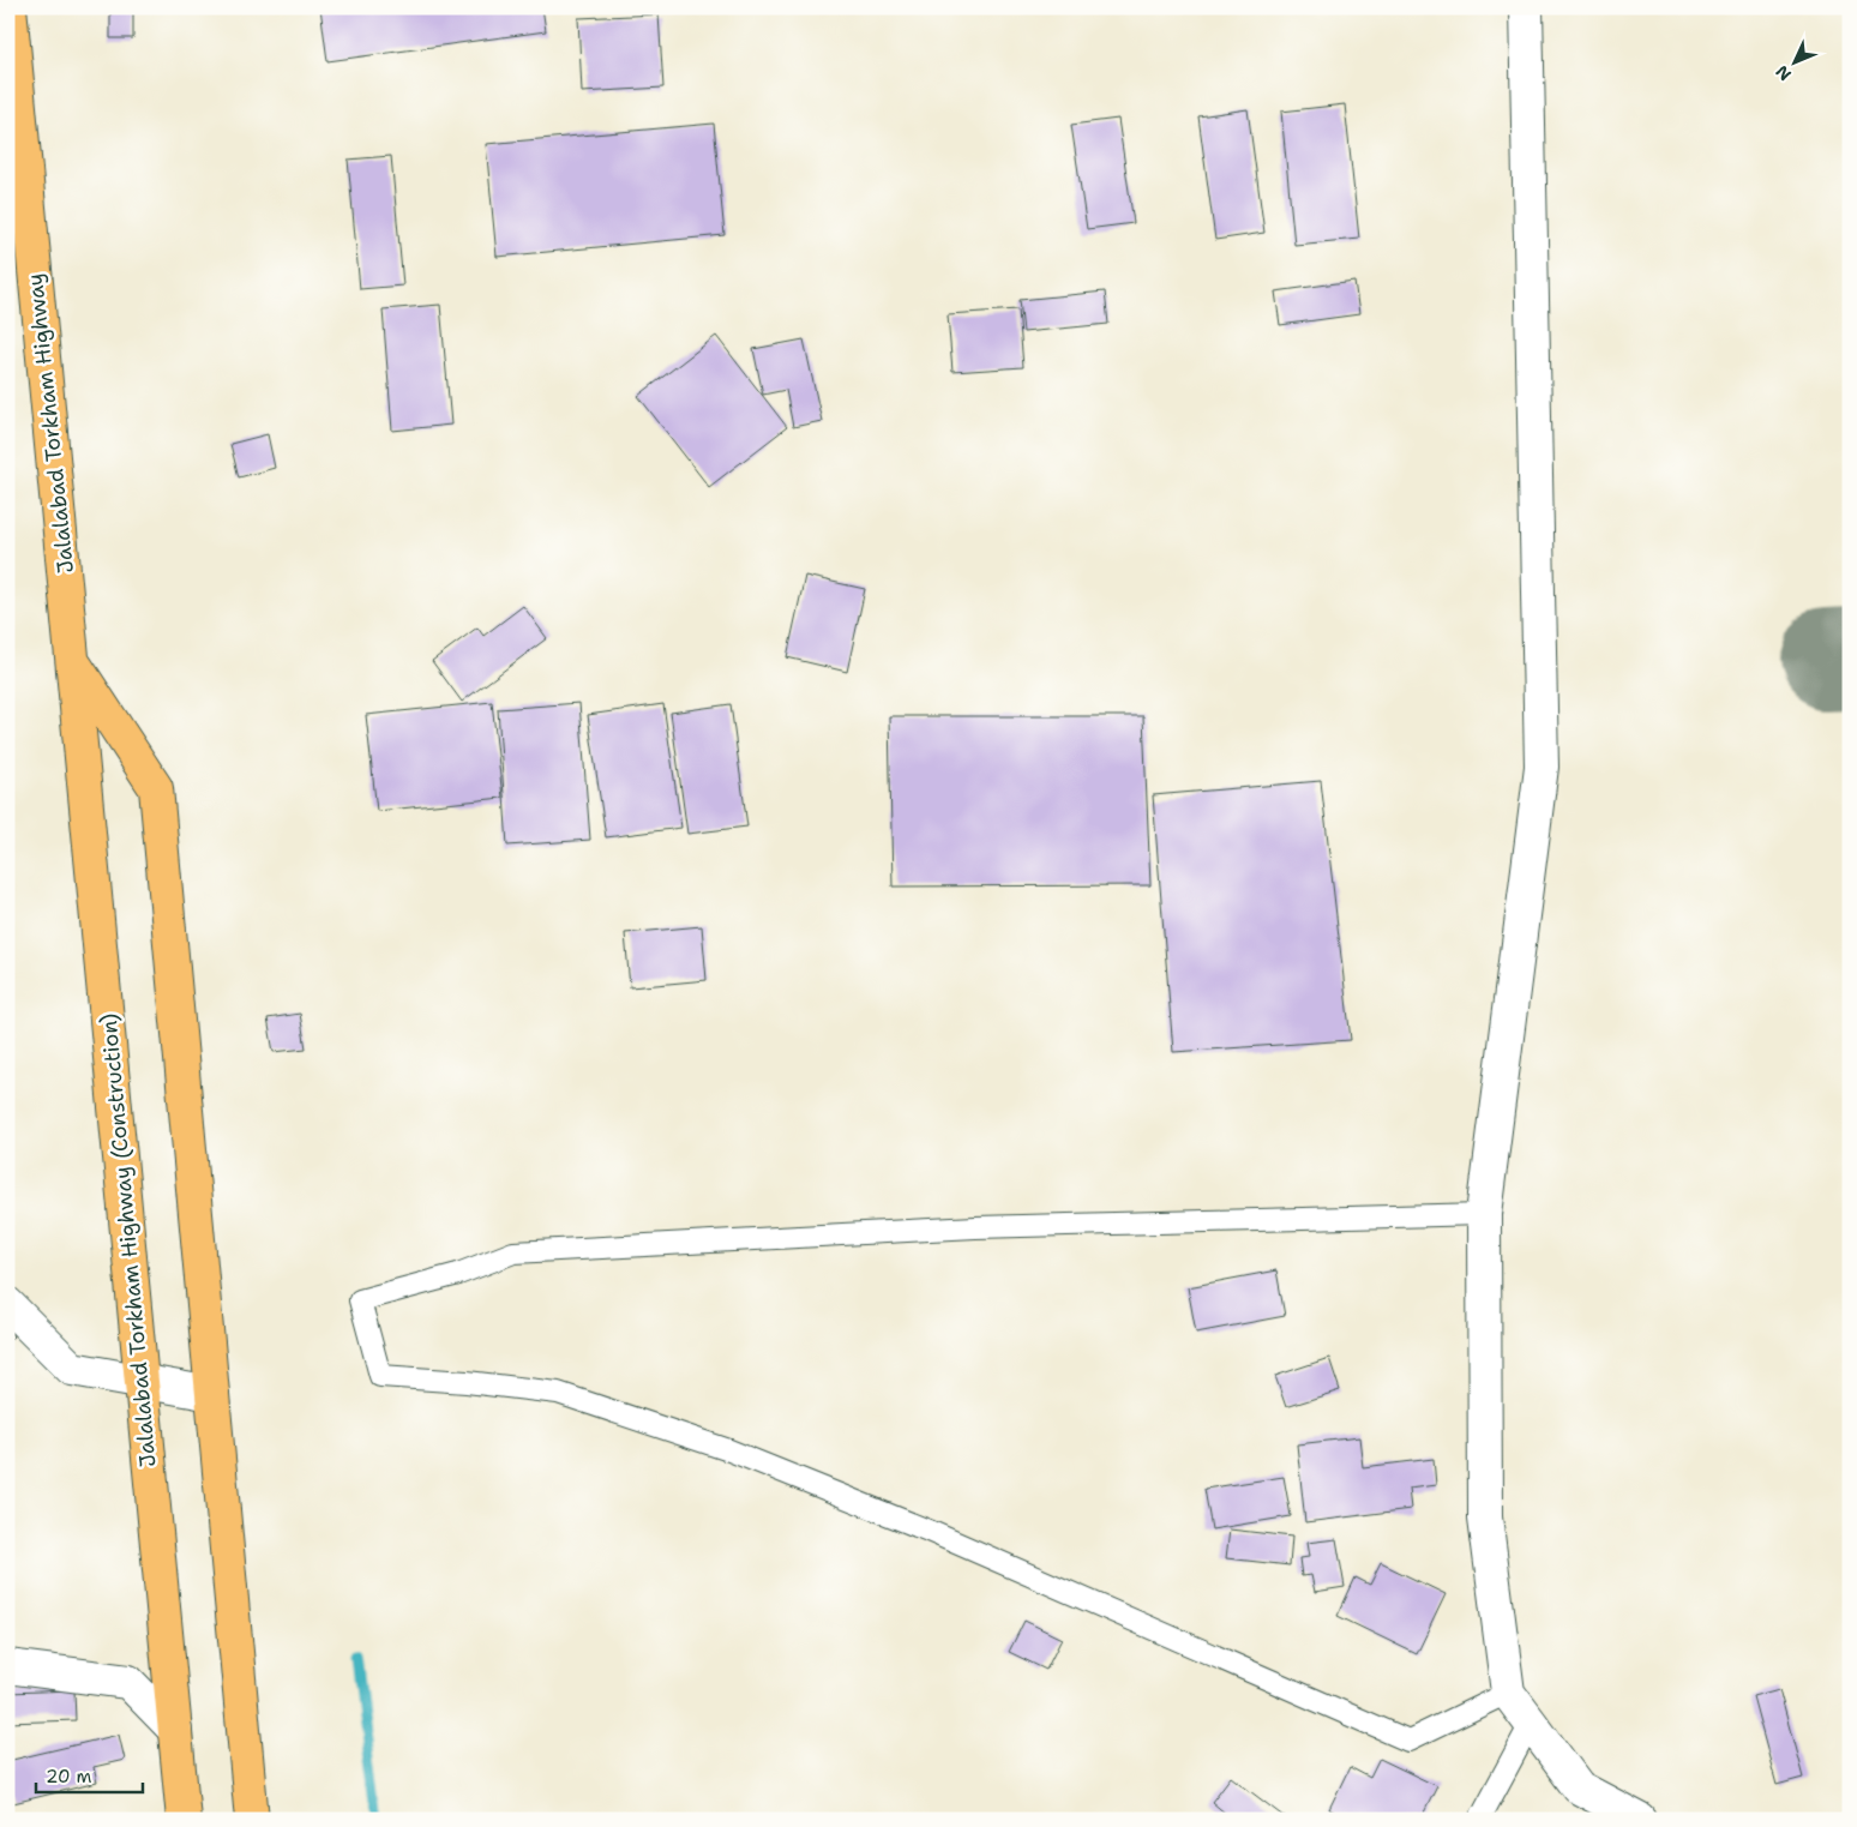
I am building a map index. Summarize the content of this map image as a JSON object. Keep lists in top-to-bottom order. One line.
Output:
{"streets":{"highway":["Jalalabad Torkham Highway","Jalalabad Torkham Highway (Construction)"]},"crossings":[["Jalalabad Torkham Highway","Jalalabad Torkham Highway (Construction)"]],"scale_bar":"20 m","north":"bottom left"}
